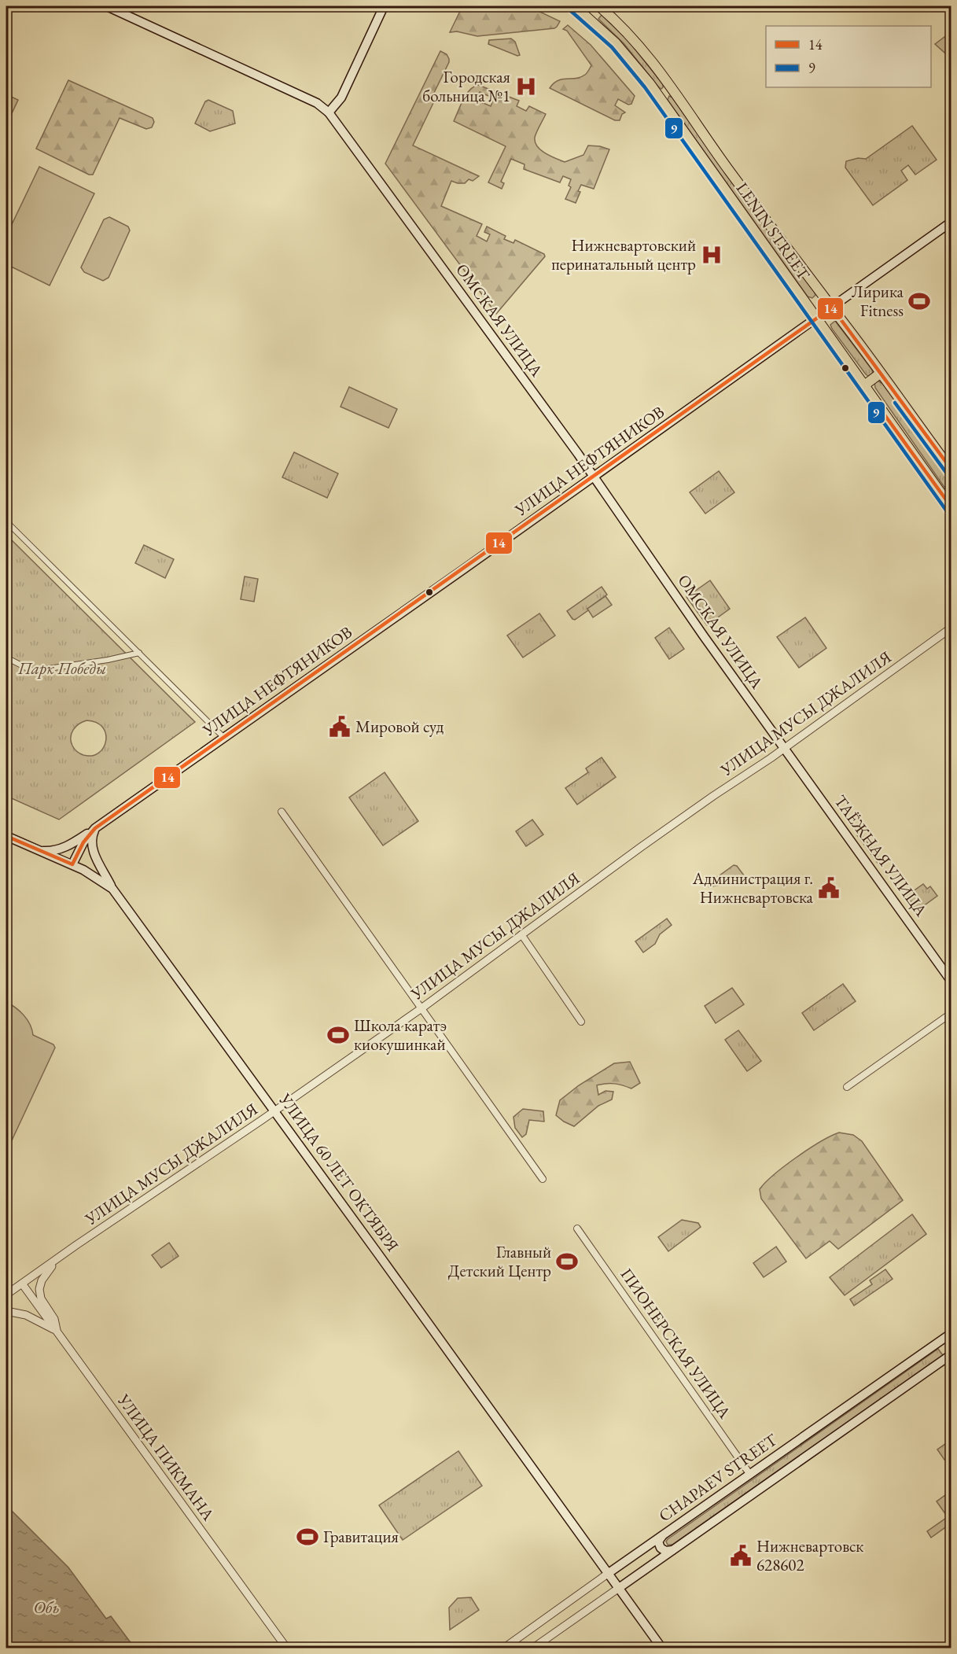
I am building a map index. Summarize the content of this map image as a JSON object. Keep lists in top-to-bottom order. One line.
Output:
{"streets":{"main road":["LENIN STREET","ОМСКАЯ УЛИЦА","УЛИЦА НЕФТЯНИКОВ","ТАЁЖНАЯ УЛИЦА","УЛИЦА 60 ЛЕТ ОКТЯБРЯ","CHAPAEV STREET"],"street":["УЛИЦА МУСЫ ДЖАЛИЛЯ","ПИОНЕРСКАЯ УЛИЦА","УЛИЦА ПИКМАНА"]},"crossings":[["LENIN STREET","УЛИЦА НЕФТЯНИКОВ"],["ОМСКАЯ УЛИЦА","УЛИЦА НЕФТЯНИКОВ"],["ОМСКАЯ УЛИЦА","УЛИЦА МУСЫ ДЖАЛИЛЯ"],["ОМСКАЯ УЛИЦА","ТАЁЖНАЯ УЛИЦА"],["УЛИЦА НЕФТЯНИКОВ","УЛИЦА 60 ЛЕТ ОКТЯБРЯ"],["УЛИЦА МУСЫ ДЖАЛИЛЯ","ТАЁЖНАЯ УЛИЦА"],["УЛИЦА МУСЫ ДЖАЛИЛЯ","УЛИЦА 60 ЛЕТ ОКТЯБРЯ"],["УЛИЦА МУСЫ ДЖАЛИЛЯ","УЛИЦА ПИКМАНА"],["УЛИЦА 60 ЛЕТ ОКТЯБРЯ","CHAPAEV STREET"],["ПИОНЕРСКАЯ УЛИЦА","CHAPAEV STREET"]],"water":["Обь"],"parks":["Парк Победы"],"places":{"hospital":["Городская больница №1","Нижневартовский перинатальный центр"],"sports":["Лирика Fitness","Школа каратэ киокушинкай","Главный Детский Центр","Гравитация"],"public building":["Мировой суд","Администрация г. Нижневартовска","Нижневартовск 628602"]},"lines":["transit line 9","transit line 14"],"legend":["14","9"]}
